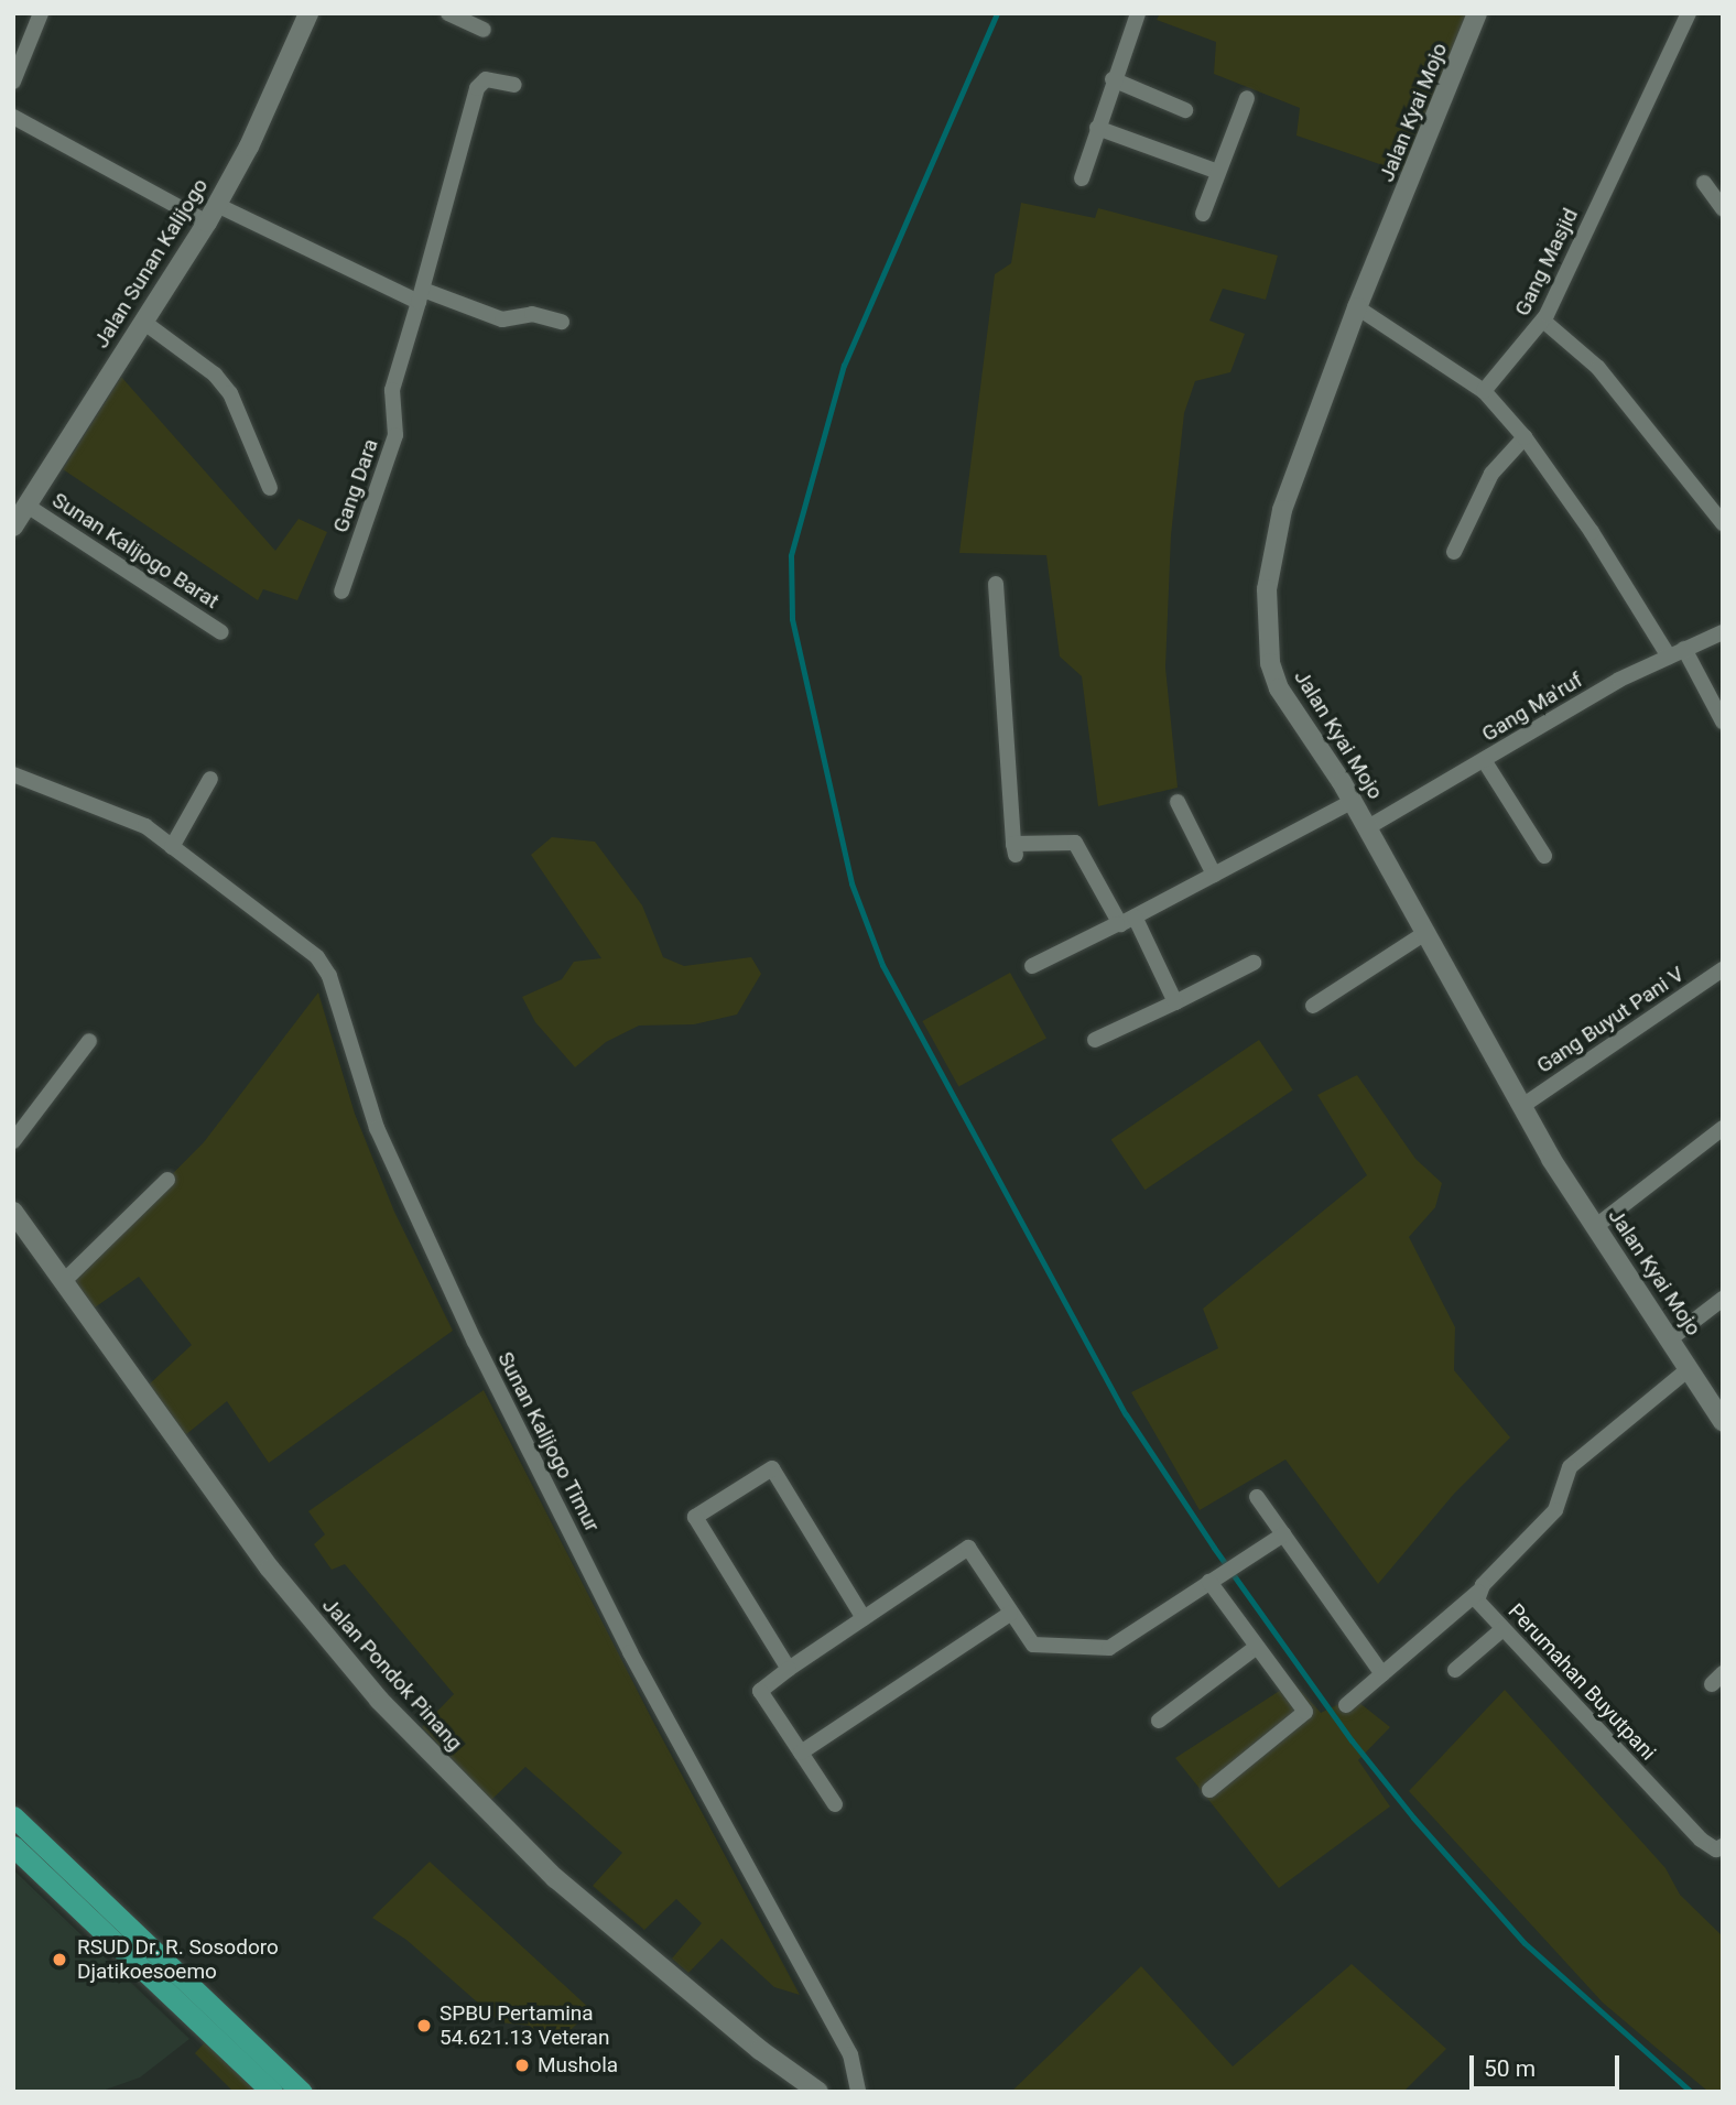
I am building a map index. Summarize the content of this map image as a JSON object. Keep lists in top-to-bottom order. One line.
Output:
{"streets":{"street":["Jalan Kyai Mojo","Gang Masjid","Jalan Sunan Kalijogo","Gang Dara","Sunan Kalijogo Barat","Gang Ma'ruf","Gang Buyut Pani V","Sunan Kalijogo Timur","Jalan Pondok Pinang","Perumahan Buyutpani"]},"crossings":[["Jalan Kyai Mojo","Gang Ma'ruf"],["Jalan Kyai Mojo","Gang Buyut Pani V"],["Jalan Sunan Kalijogo","Sunan Kalijogo Barat"]],"places":["RSUD Dr. R. Sosodoro Djatikoesoemo","SPBU Pertamina 54.621.13 Veteran","Mushola"],"scale_bar":"50 m"}
